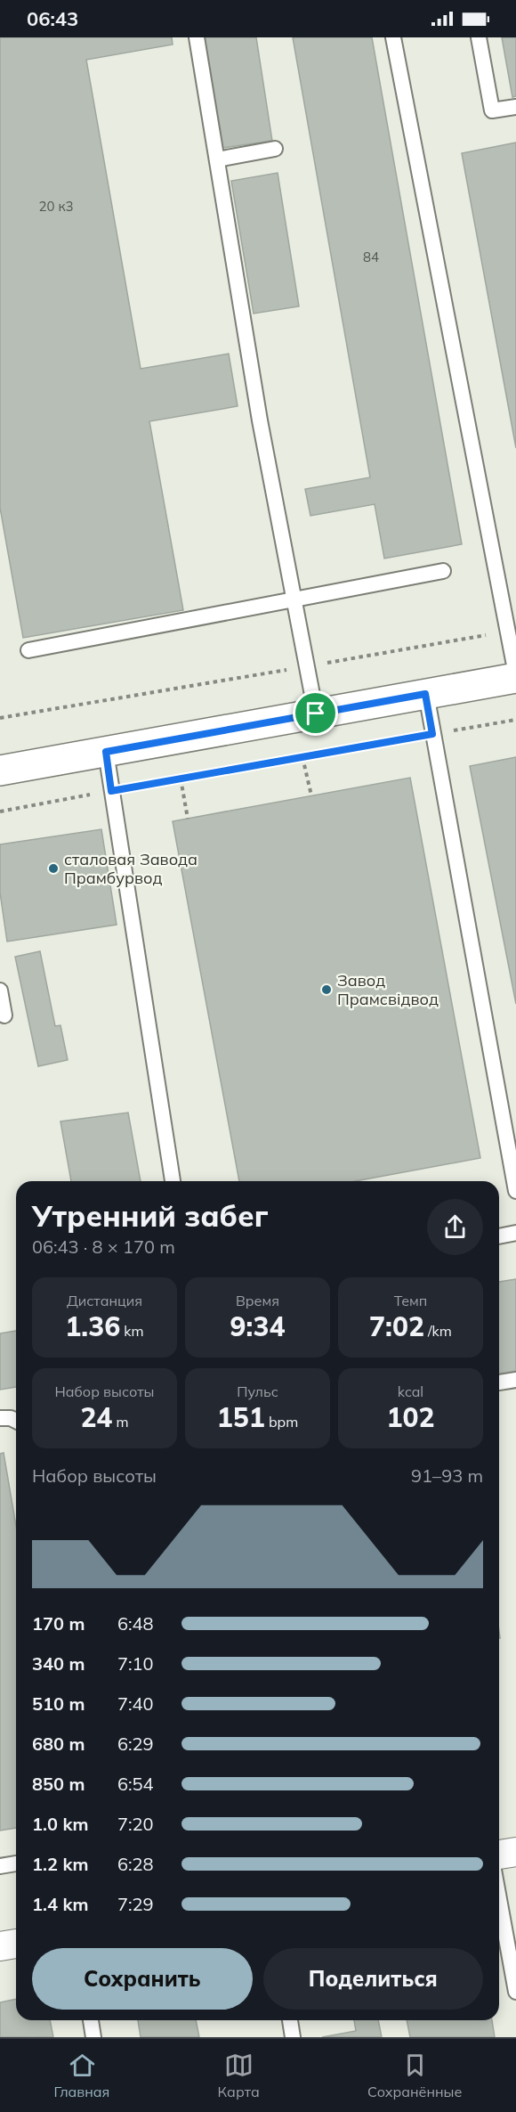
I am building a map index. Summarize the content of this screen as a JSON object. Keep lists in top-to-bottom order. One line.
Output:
{"places":["сталовая Завода Прамбурвод","Завод Прамсвідвод"],"house_numbers":["20 к3","84"],"page":{"status":"06:43","heading":["Утренний забег","06:43 · 8 × 170 m"],"stats":[["Дистанция","1.36 km"],["Время","9:34"],["Темп","7:02 /km"],["Набор высоты","24 m"],["Пульс","151 bpm"],["kcal","102"]],"chart":["Набор высоты","91–93 m"],"list":[{"name":"170 m","note":"6:48"},{"name":"340 m","note":"7:10"},{"name":"510 m","note":"7:40"},{"name":"680 m","note":"6:29"},{"name":"850 m","note":"6:54"},{"name":"1.0 km","note":"7:20"},{"name":"1.2 km","note":"6:28"},{"name":"1.4 km","note":"7:29"}],"buttons":["Сохранить","Поделиться"],"tabs":["Главная","Карта","Сохранённые"]}}
